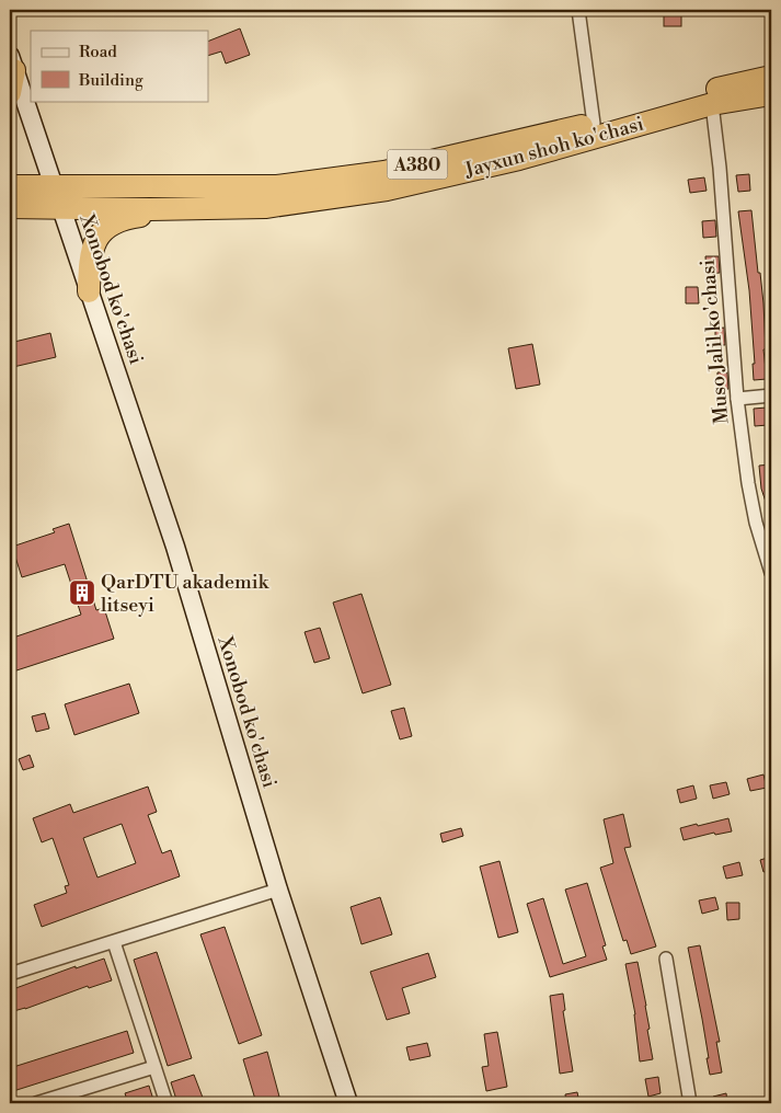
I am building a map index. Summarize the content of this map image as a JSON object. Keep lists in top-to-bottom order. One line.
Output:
{"streets":{"highway":["Jayxun shoh ko'chasi","A380"],"main road":["Xonobod ko'chasi"],"street":["Muso Jalil ko'chasi"]},"crossings":[["Jayxun shoh ko'chasi","Xonobod ko'chasi"],["Jayxun shoh ko'chasi","Muso Jalil ko'chasi"]],"places":{"building":["QarDTU akademik litseyi"]},"legend":["Road","Building"]}
